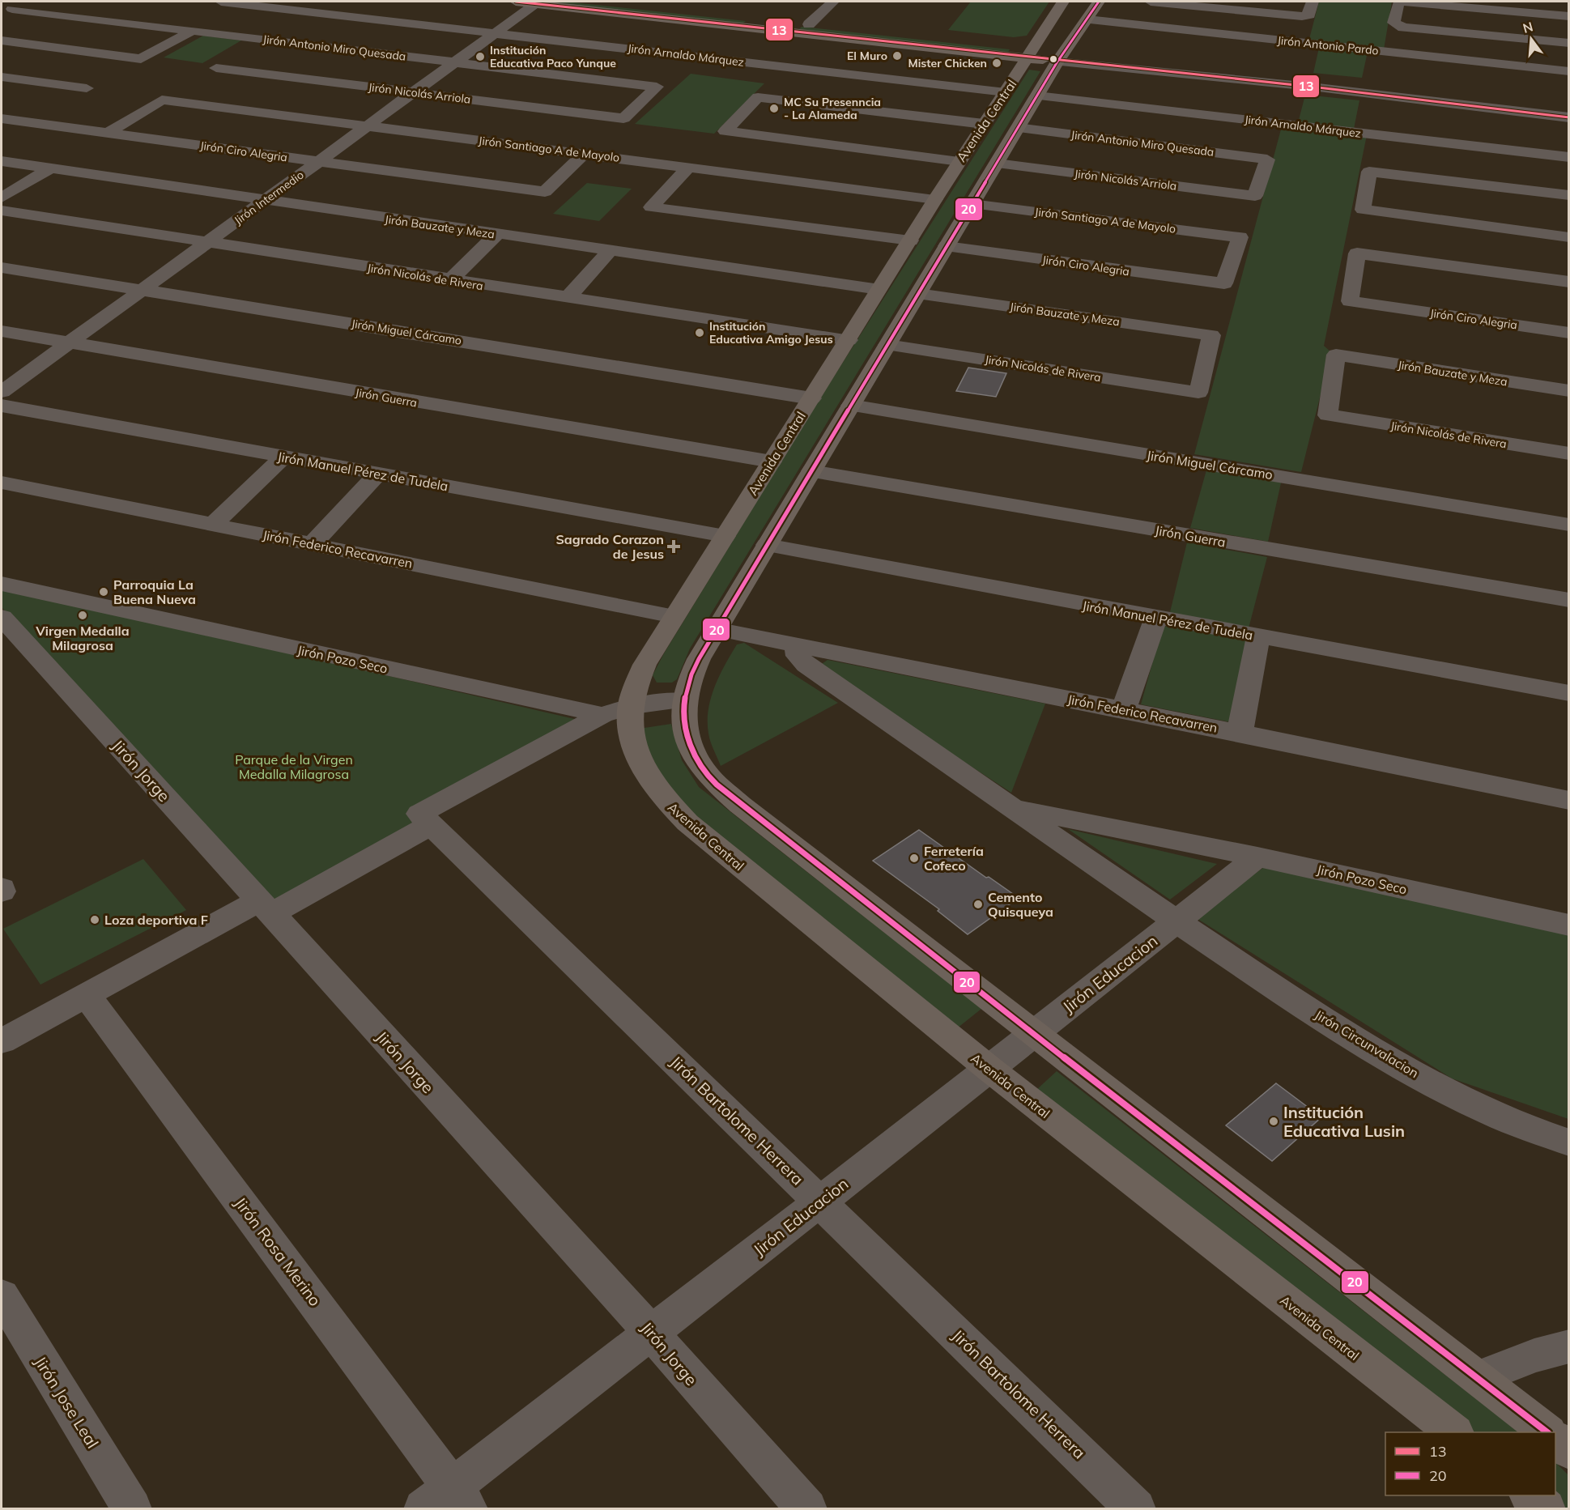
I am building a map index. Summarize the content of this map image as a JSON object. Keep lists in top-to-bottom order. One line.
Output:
{"streets":{"main road":["Avenida Central"],"street":["Jirón Antonio Pardo","Jirón Antonio Miro Quesada","Jirón Arnaldo Márquez","Jirón Nicolás Arriola","Jirón Santiago A de Mayolo","Jirón Ciro Alegria","Jirón Intermedio","Jirón Bauzate y Meza","Jirón Nicolás de Rivera","Jirón Miguel Cárcamo","Jirón Guerra","Jirón Manuel Pérez de Tudela","Jirón Federico Recavarren","Jirón Pozo Seco","Jirón Jorge","Jirón Educacion","Jirón Circunvalacion","Jirón Bartolome Herrera","Jirón Rosa Merino","Jirón Jose Leal"]},"crossings":[["Jirón Antonio Miro Quesada","Jirón Nicolás Arriola"],["Jirón Antonio Miro Quesada","Jirón Intermedio"],["Jirón Arnaldo Márquez","Avenida Central"],["Jirón Arnaldo Márquez","Jirón Intermedio"],["Jirón Nicolás Arriola","Jirón Intermedio"],["Avenida Central","Jirón Santiago A de Mayolo"],["Avenida Central","Jirón Bauzate y Meza"],["Avenida Central","Jirón Nicolás de Rivera"],["Avenida Central","Jirón Miguel Cárcamo"],["Avenida Central","Jirón Guerra"],["Avenida Central","Jirón Manuel Pérez de Tudela"],["Avenida Central","Jirón Federico Recavarren"],["Avenida Central","Jirón Pozo Seco"],["Avenida Central","Jirón Educacion"],["Jirón Santiago A de Mayolo","Jirón Ciro Alegria"],["Jirón Santiago A de Mayolo","Jirón Intermedio"],["Jirón Ciro Alegria","Jirón Intermedio"],["Jirón Intermedio","Jirón Bauzate y Meza"],["Jirón Intermedio","Jirón Nicolás de Rivera"],["Jirón Intermedio","Jirón Miguel Cárcamo"],["Jirón Intermedio","Jirón Guerra"],["Jirón Bauzate y Meza","Jirón Nicolás de Rivera"],["Jirón Federico Recavarren","Jirón Circunvalacion"],["Jirón Pozo Seco","Jirón Circunvalacion"],["Jirón Jorge","Jirón Educacion"],["Jirón Educacion","Jirón Circunvalacion"],["Jirón Educacion","Jirón Bartolome Herrera"],["Jirón Educacion","Jirón Rosa Merino"]],"parks":["Parque de la Virgen Medalla Milagrosa"],"places":{"other":["El Muro","Institución Educativa Paco Yunque","Mister Chicken","MC Su Presenncia - La Alameda","Institución Educativa Amigo Jesus","Parroquia La Buena Nueva","Virgen Medalla Milagrosa","Ferretería Cofeco","Cemento Quisqueya","Loza deportiva F","Institución Educativa Lusin"],"health":["Sagrado Corazon de Jesus"]},"lines":["transit line 13","transit line 20"],"legend":["13","20"],"north":"top"}
